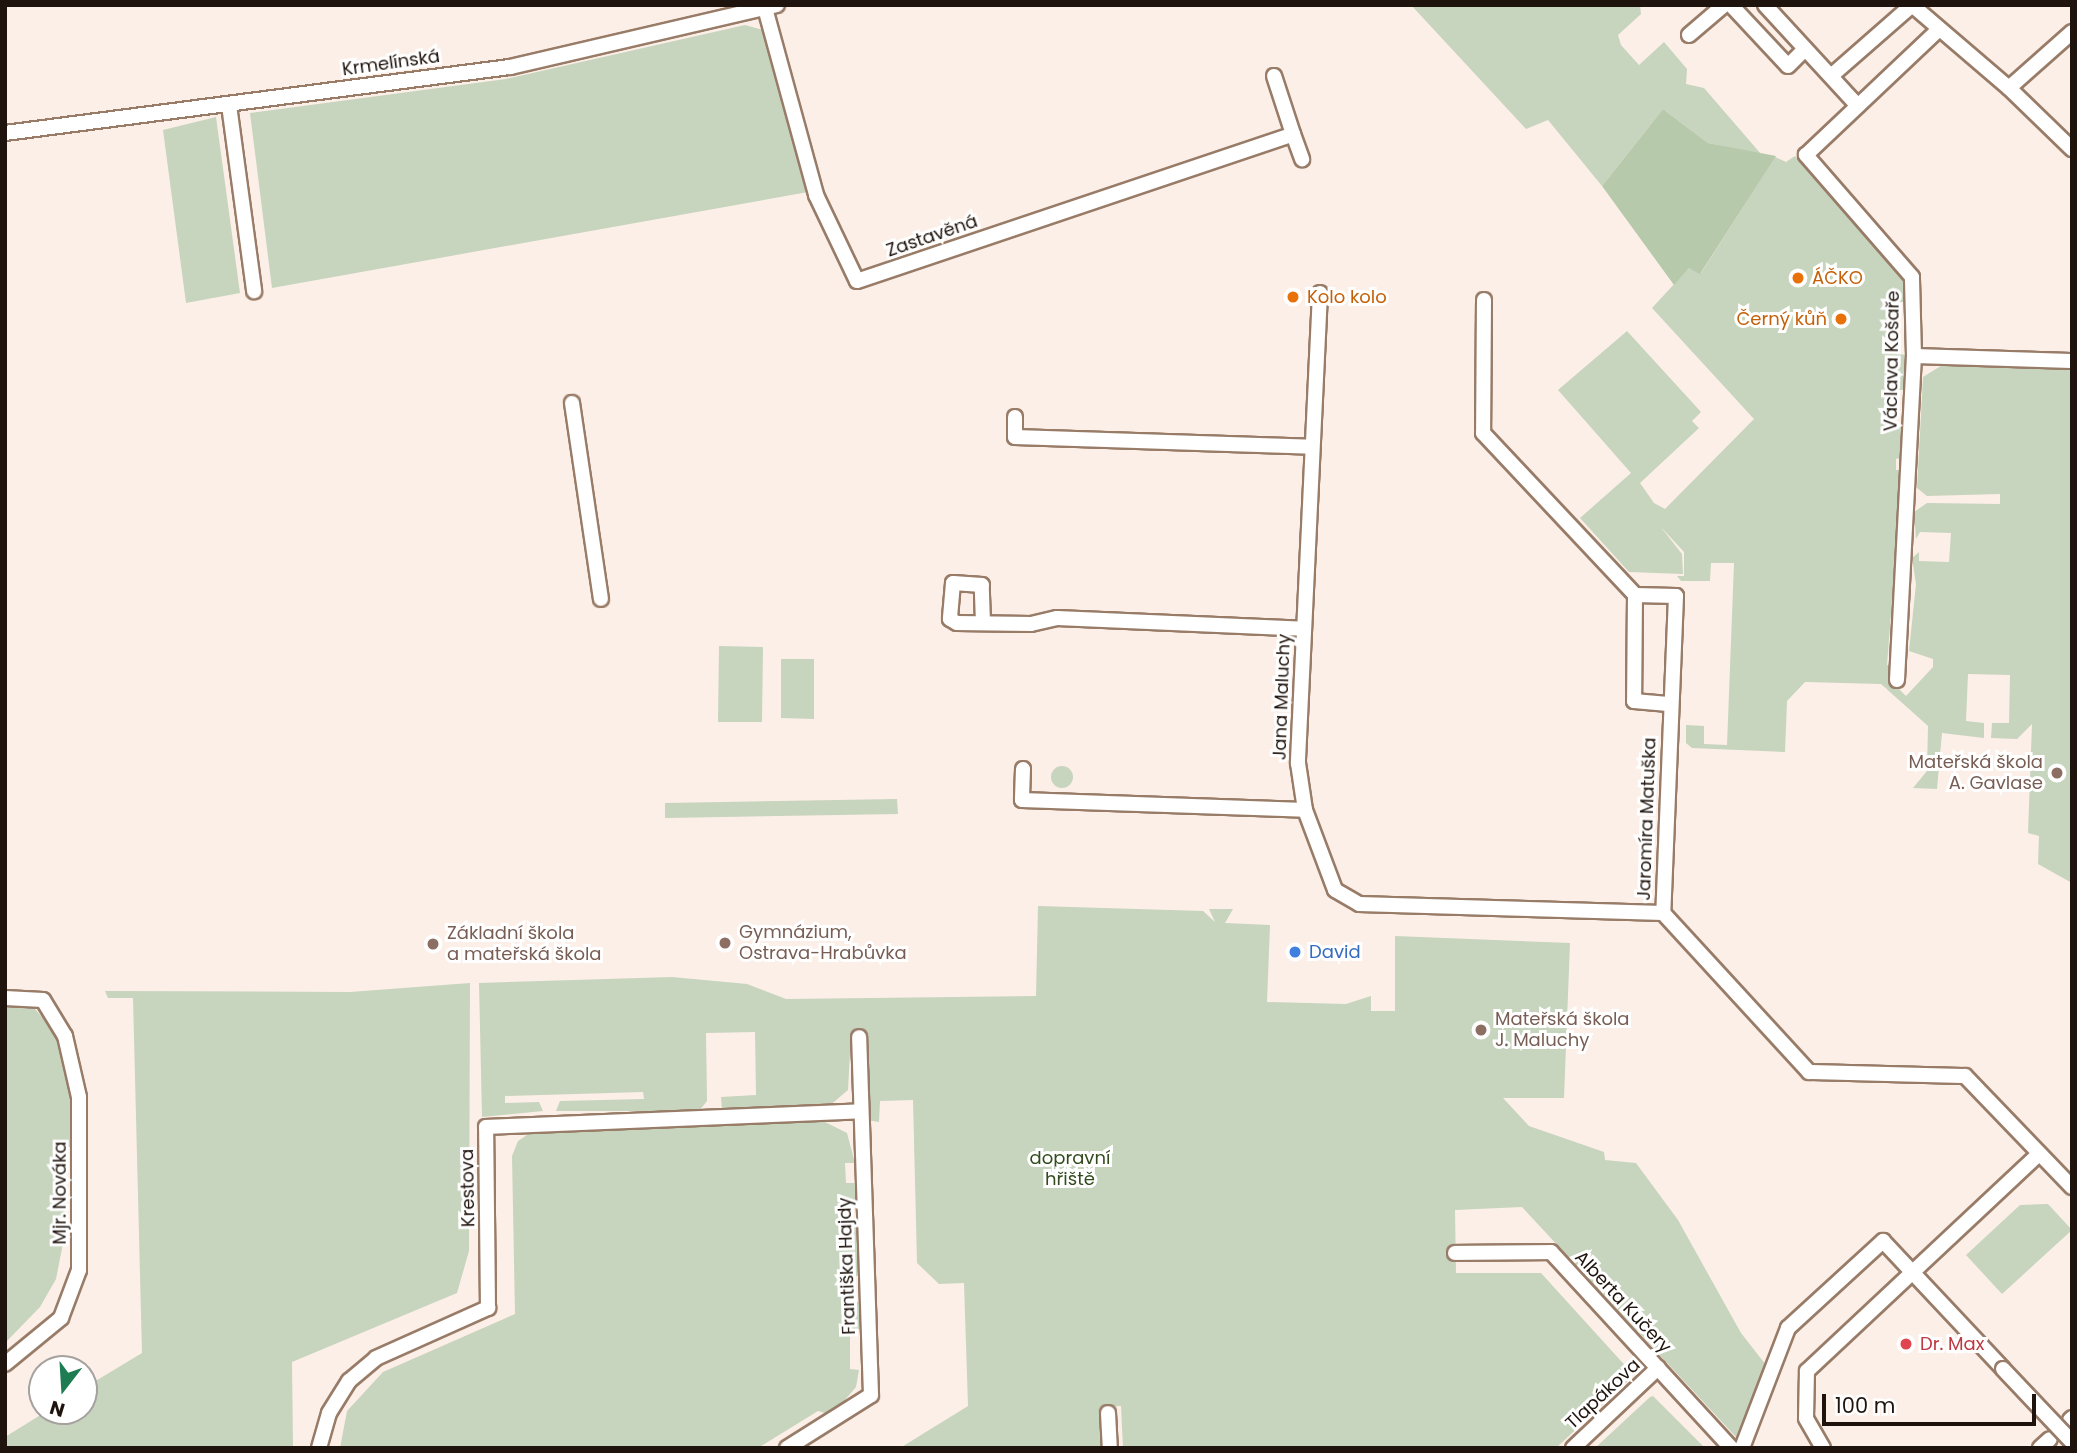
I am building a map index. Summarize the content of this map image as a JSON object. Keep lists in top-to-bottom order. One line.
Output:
{"streets":{"street":["Krmelínská","Zastavěná","Václava Košaře","Jana Maluchy","Jaromíra Matuška","Krestova","Mjr. Nováka","Františka Hajdy","Alberta Kučery","Tlapákova"]},"crossings":[["Krmelínská","Zastavěná"],["Jana Maluchy","Jaromíra Matuška"],["Krestova","Františka Hajdy"],["Alberta Kučery","Tlapákova"]],"parks":["dopravní hřiště"],"places":["ÁČKO","Kolo kolo","Černý kůň","Mateřská škola A. Gavlase","Gymnázium, Ostrava-Hrabůvka","Základní škola a mateřská škola","David","Mateřská škola J. Maluchy","Dr. Max"],"scale_bar":"100 m","north":"bottom"}
